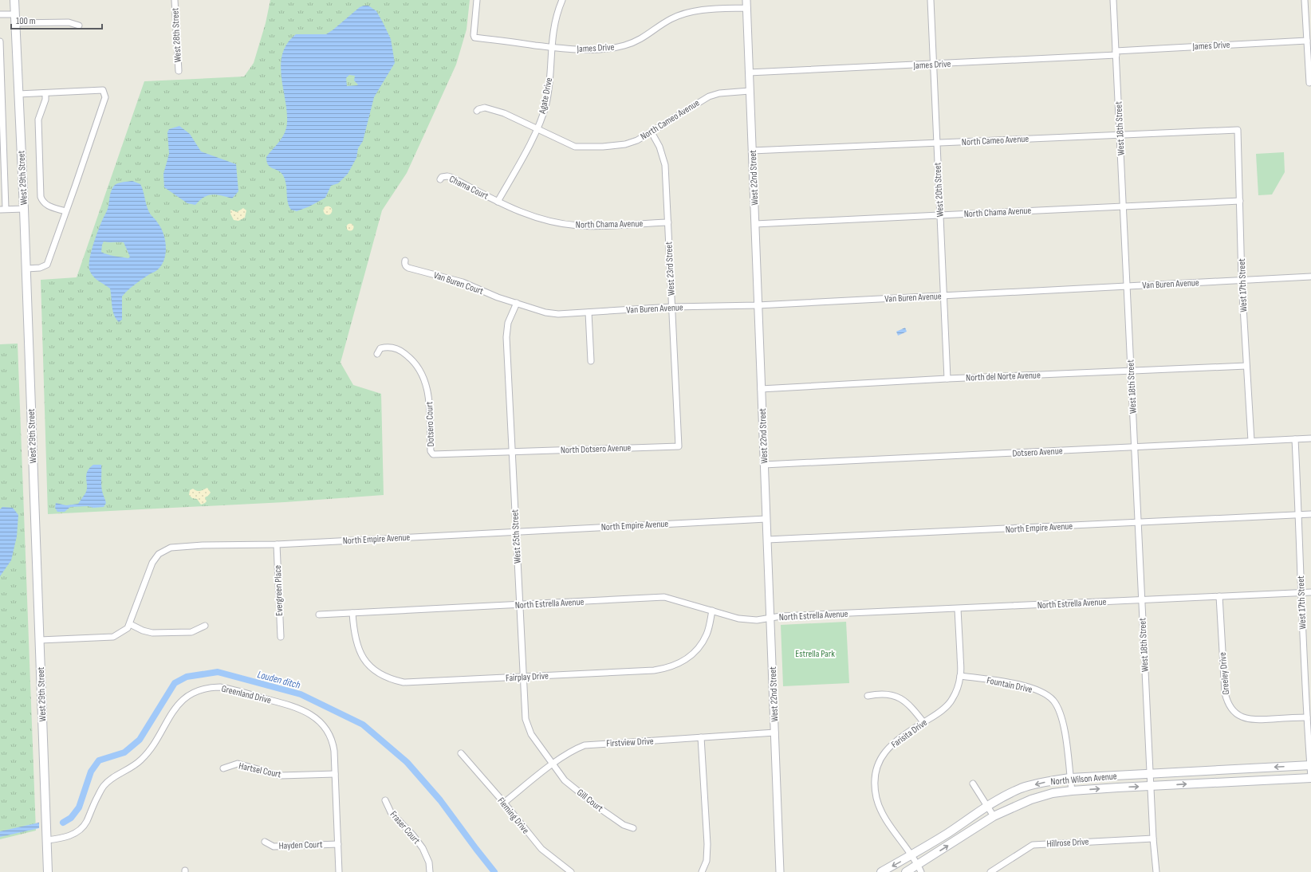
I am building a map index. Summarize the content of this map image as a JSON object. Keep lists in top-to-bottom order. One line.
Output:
{"streets":{"main road":["West 29th Street","North Wilson Avenue"],"street":["West 28th Street","James Drive","Agate Drive","North Cameo Avenue","West 18th Street","West 22nd Street","Chama Court","West 20th Street","North Chama Avenue","West 23rd Street","Van Buren Court","Van Buren Avenue","West 17th Street","North del Norte Avenue","Dotsero Court","North Dotsero Avenue","Dotsero Avenue","North Empire Avenue","West 25th Street","Evergreen Place","North Estrella Avenue","Greeley Drive","Fairplay Drive","Fountain Drive","Greenland Drive","Farisita Drive","Firstview Drive","Hartsel Court","Gill Court","Fleming Drive","Fraser Court","Hillrose Drive","Hayden Court"]},"crossings":[["James Drive","Agate Drive"],["James Drive","West 18th Street"],["James Drive","West 22nd Street"],["James Drive","West 20th Street"],["Agate Drive","North Cameo Avenue"],["Agate Drive","Chama Court"],["Agate Drive","North Chama Avenue"],["North Cameo Avenue","West 18th Street"],["North Cameo Avenue","West 22nd Street"],["North Cameo Avenue","West 20th Street"],["North Cameo Avenue","West 23rd Street"],["North Cameo Avenue","West 17th Street"],["West 18th Street","North Chama Avenue"],["West 18th Street","Van Buren Avenue"],["West 18th Street","North del Norte Avenue"],["West 18th Street","Dotsero Avenue"],["West 18th Street","North Empire Avenue"],["West 18th Street","North Estrella Avenue"],["West 18th Street","North Wilson Avenue"],["West 29th Street","Greenland Drive"],["West 22nd Street","North Chama Avenue"],["West 22nd Street","Van Buren Avenue"],["West 22nd Street","North del Norte Avenue"],["West 22nd Street","Dotsero Avenue"],["West 22nd Street","North Empire Avenue"],["West 22nd Street","North Estrella Avenue"],["West 22nd Street","Firstview Drive"],["Chama Court","North Chama Avenue"],["West 20th Street","North Chama Avenue"],["West 20th Street","Van Buren Avenue"],["West 20th Street","North del Norte Avenue"],["North Chama Avenue","West 23rd Street"],["North Chama Avenue","West 17th Street"],["West 23rd Street","Van Buren Avenue"],["West 23rd Street","North Dotsero Avenue"],["Van Buren Court","Van Buren Avenue"],["Van Buren Court","West 25th Street"],["Van Buren Avenue","West 17th Street"],["Van Buren Avenue","West 25th Street"],["West 17th Street","North del Norte Avenue"],["West 17th Street","Dotsero Avenue"],["West 17th Street","North Empire Avenue"],["West 17th Street","North Estrella Avenue"],["West 17th Street","Greeley Drive"],["West 17th Street","North Wilson Avenue"],["Dotsero Court","North Dotsero Avenue"],["Dotsero Court","West 25th Street"],["North Dotsero Avenue","West 25th Street"],["North Empire Avenue","West 25th Street"],["North Empire Avenue","Evergreen Place"],["West 25th Street","North Estrella Avenue"],["West 25th Street","Fairplay Drive"],["West 25th Street","Firstview Drive"],["West 25th Street","Gill Court"],["North Estrella Avenue","Greeley Drive"],["North Estrella Avenue","Fairplay Drive"],["North Estrella Avenue","Farisita Drive"],["Fountain Drive","Farisita Drive"],["Fountain Drive","North Wilson Avenue"],["Greenland Drive","Hartsel Court"],["Greenland Drive","Hayden Court"],["Farisita Drive","North Wilson Avenue"],["Firstview Drive","Gill Court"],["Firstview Drive","Fleming Drive"]],"water":["Louden ditch"],"parks":["Estrella Park"],"scale_bar":"100 m"}
